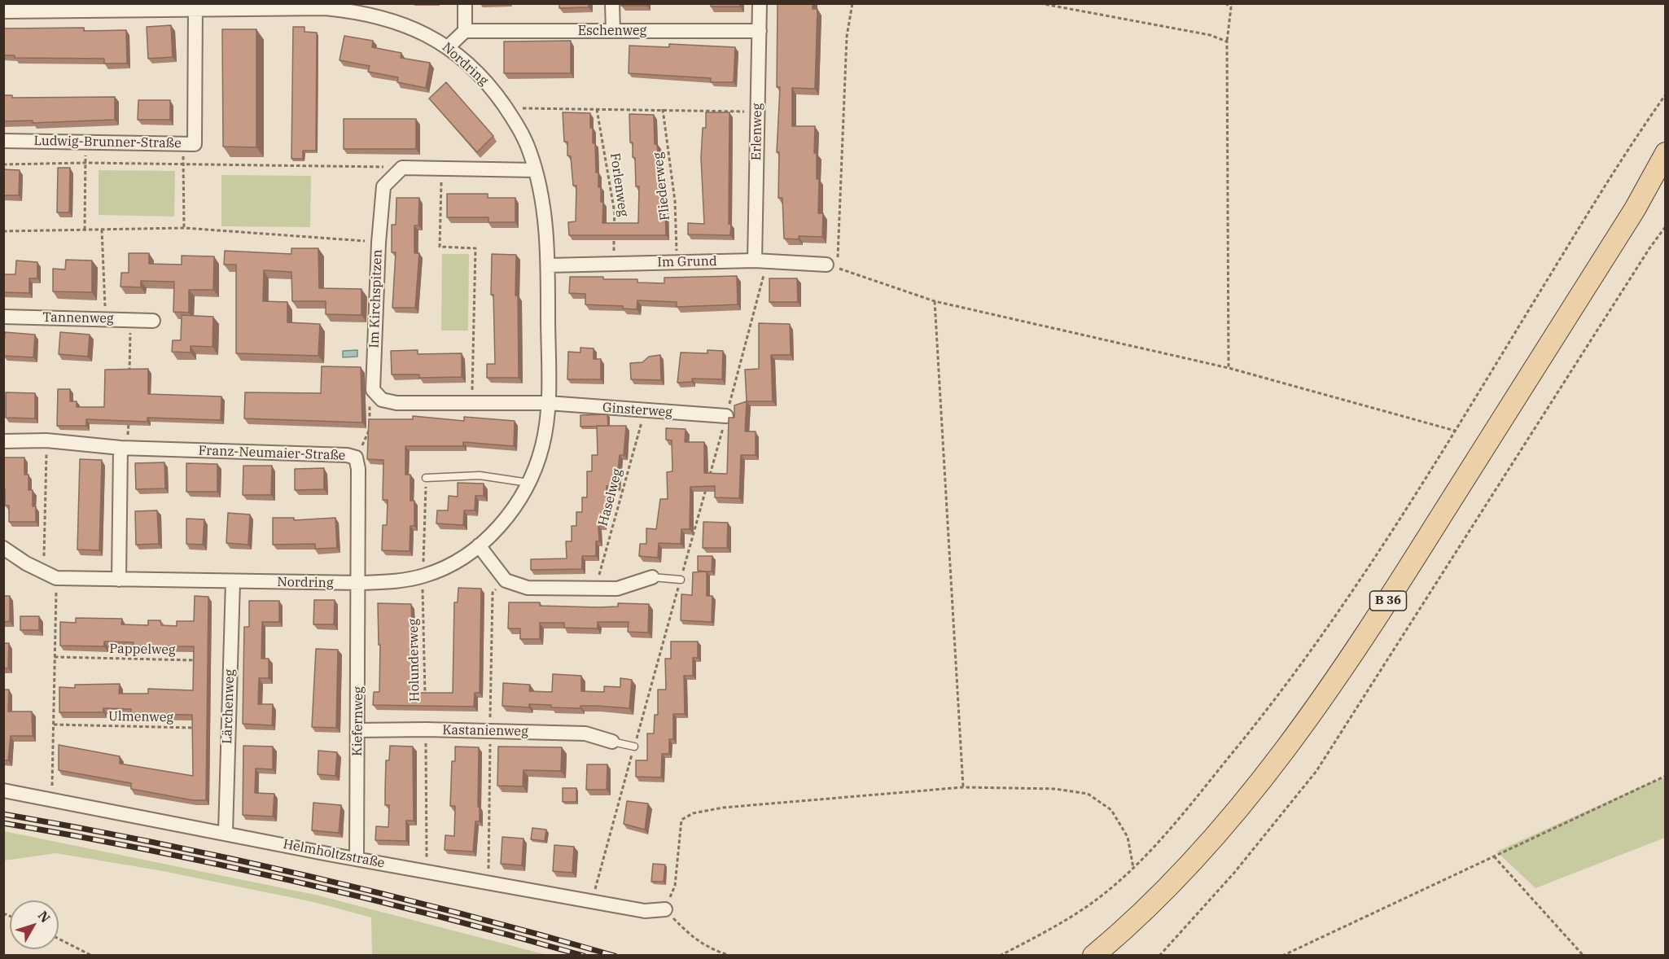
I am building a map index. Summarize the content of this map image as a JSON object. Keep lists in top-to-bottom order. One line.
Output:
{"streets":{"main road":["B 36"],"street":["Eschenweg","Nordring","Erlenweg","Ludwig-Brunner-Straße","Im Grund","Im Kirchspitzen","Tannenweg","Ginsterweg","Franz-Neumaier-Straße","Lärchenweg","Kiefernweg","Kastanienweg","Helmholtzstraße"],"path":["Forlenweg","Fliederweg","Haselweg","Pappelweg","Holunderweg","Ulmenweg"]},"crossings":[["Eschenweg","Erlenweg"],["Nordring","Ludwig-Brunner-Straße"],["Nordring","Im Grund"],["Nordring","Ginsterweg"],["Nordring","Franz-Neumaier-Straße"],["Nordring","Holunderweg"],["Nordring","Lärchenweg"],["Nordring","Kiefernweg"],["Erlenweg","Im Grund"],["Forlenweg","Im Grund"],["Fliederweg","Im Grund"],["Ginsterweg","Haselweg"],["Franz-Neumaier-Straße","Kiefernweg"],["Lärchenweg","Helmholtzstraße"],["Kiefernweg","Kastanienweg"],["Kiefernweg","Helmholtzstraße"]],"north":"top right"}
